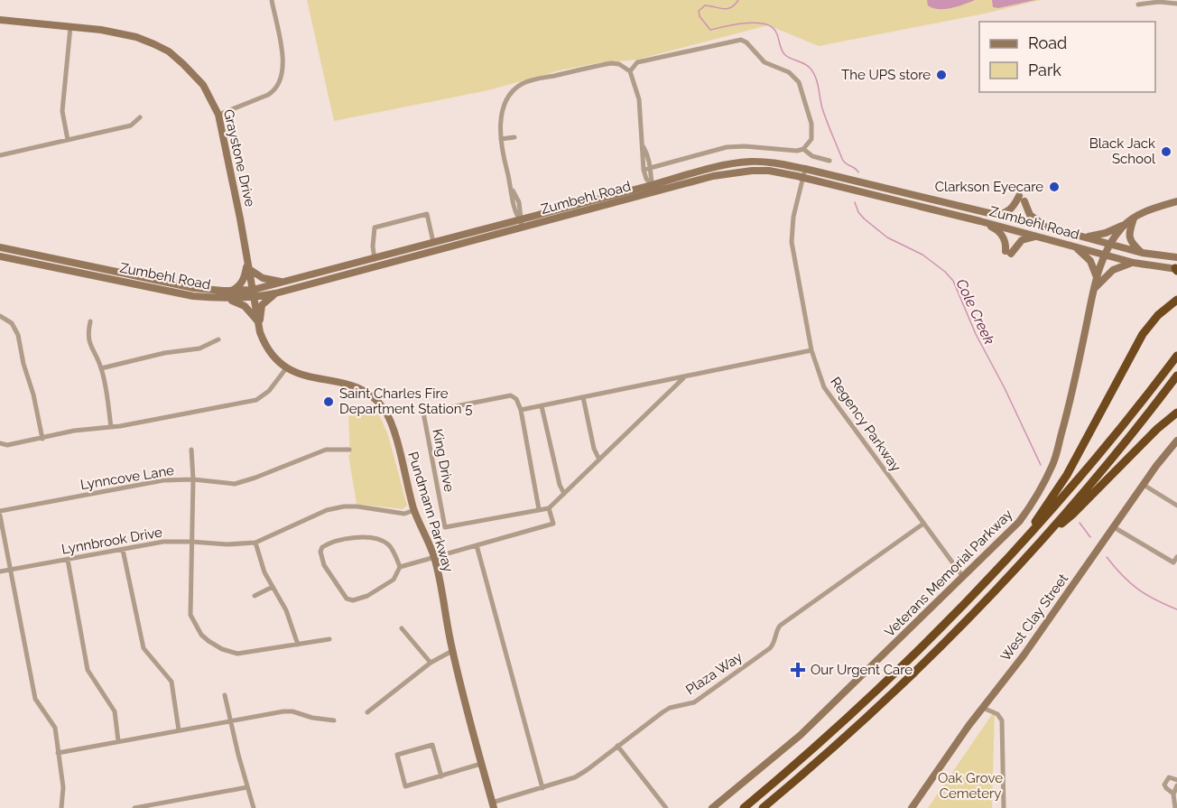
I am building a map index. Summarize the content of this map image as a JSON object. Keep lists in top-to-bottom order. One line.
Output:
{"streets":{"main road":["Graystone Drive","Zumbehl Road","Pundmann Parkway","Veterans Memorial Parkway","West Clay Street"],"street":["Regency Parkway","King Drive","Lynncove Lane","Lynnbrook Drive","Plaza Way"]},"crossings":[["Graystone Drive","Zumbehl Road"],["Graystone Drive","Pundmann Parkway"],["Zumbehl Road","Regency Parkway"],["Zumbehl Road","Pundmann Parkway"],["Zumbehl Road","Veterans Memorial Parkway"],["Regency Parkway","Veterans Memorial Parkway"],["Regency Parkway","Plaza Way"],["Pundmann Parkway","Lynnbrook Drive"],["Pundmann Parkway","Plaza Way"]],"water":["Cole Creek"],"parks":["Oak Grove Cemetery"],"places":{"other":["The UPS store","Black Jack School","Clarkson Eyecare","Saint Charles Fire Department Station 5"],"health":["Our Urgent Care"]},"legend":["Road","Park"]}
